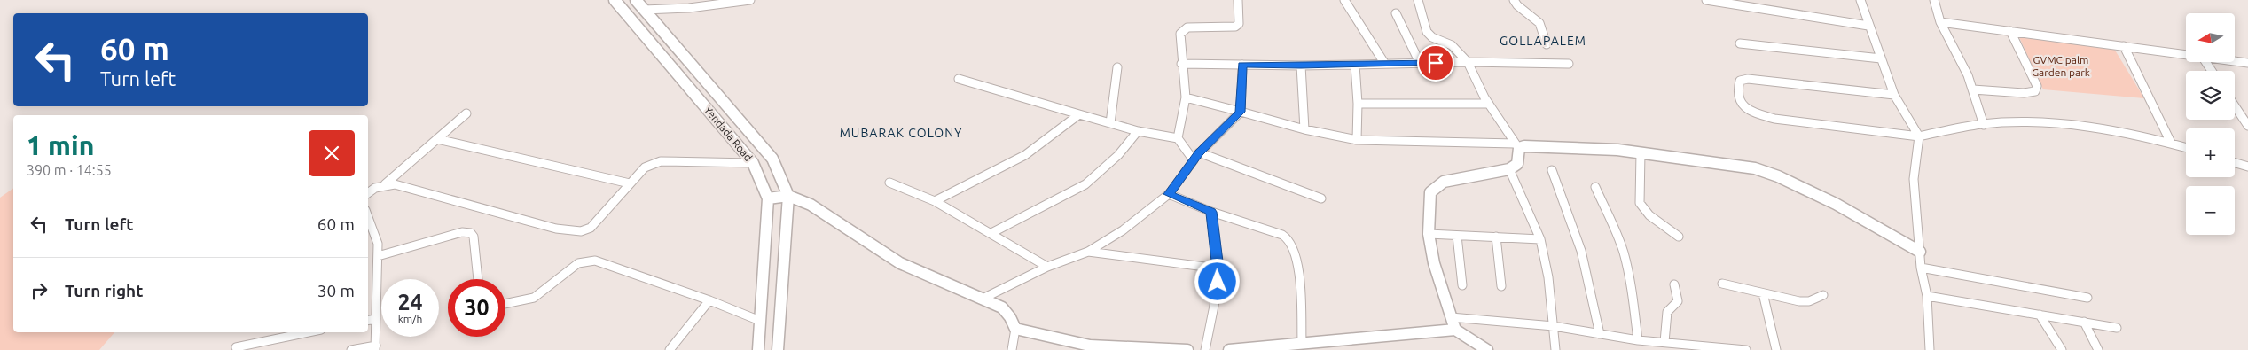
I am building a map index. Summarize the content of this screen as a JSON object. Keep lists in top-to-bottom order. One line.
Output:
{"streets":{"street":["Yendada Road"]},"districts":["GOLLAPALEM","MUBARAK COLONY"],"parks":["GVMC palm Garden park"],"north":"left","page":{"map_buttons":["+","−"],"turn":["60 m","Turn left"],"heading":["1 min","390 m · 14:55"],"list":[{"name":"Turn left","value":"60 m"},{"name":"Turn right","value":"30 m"}],"speed":"24 km/h","limit":"30"}}
